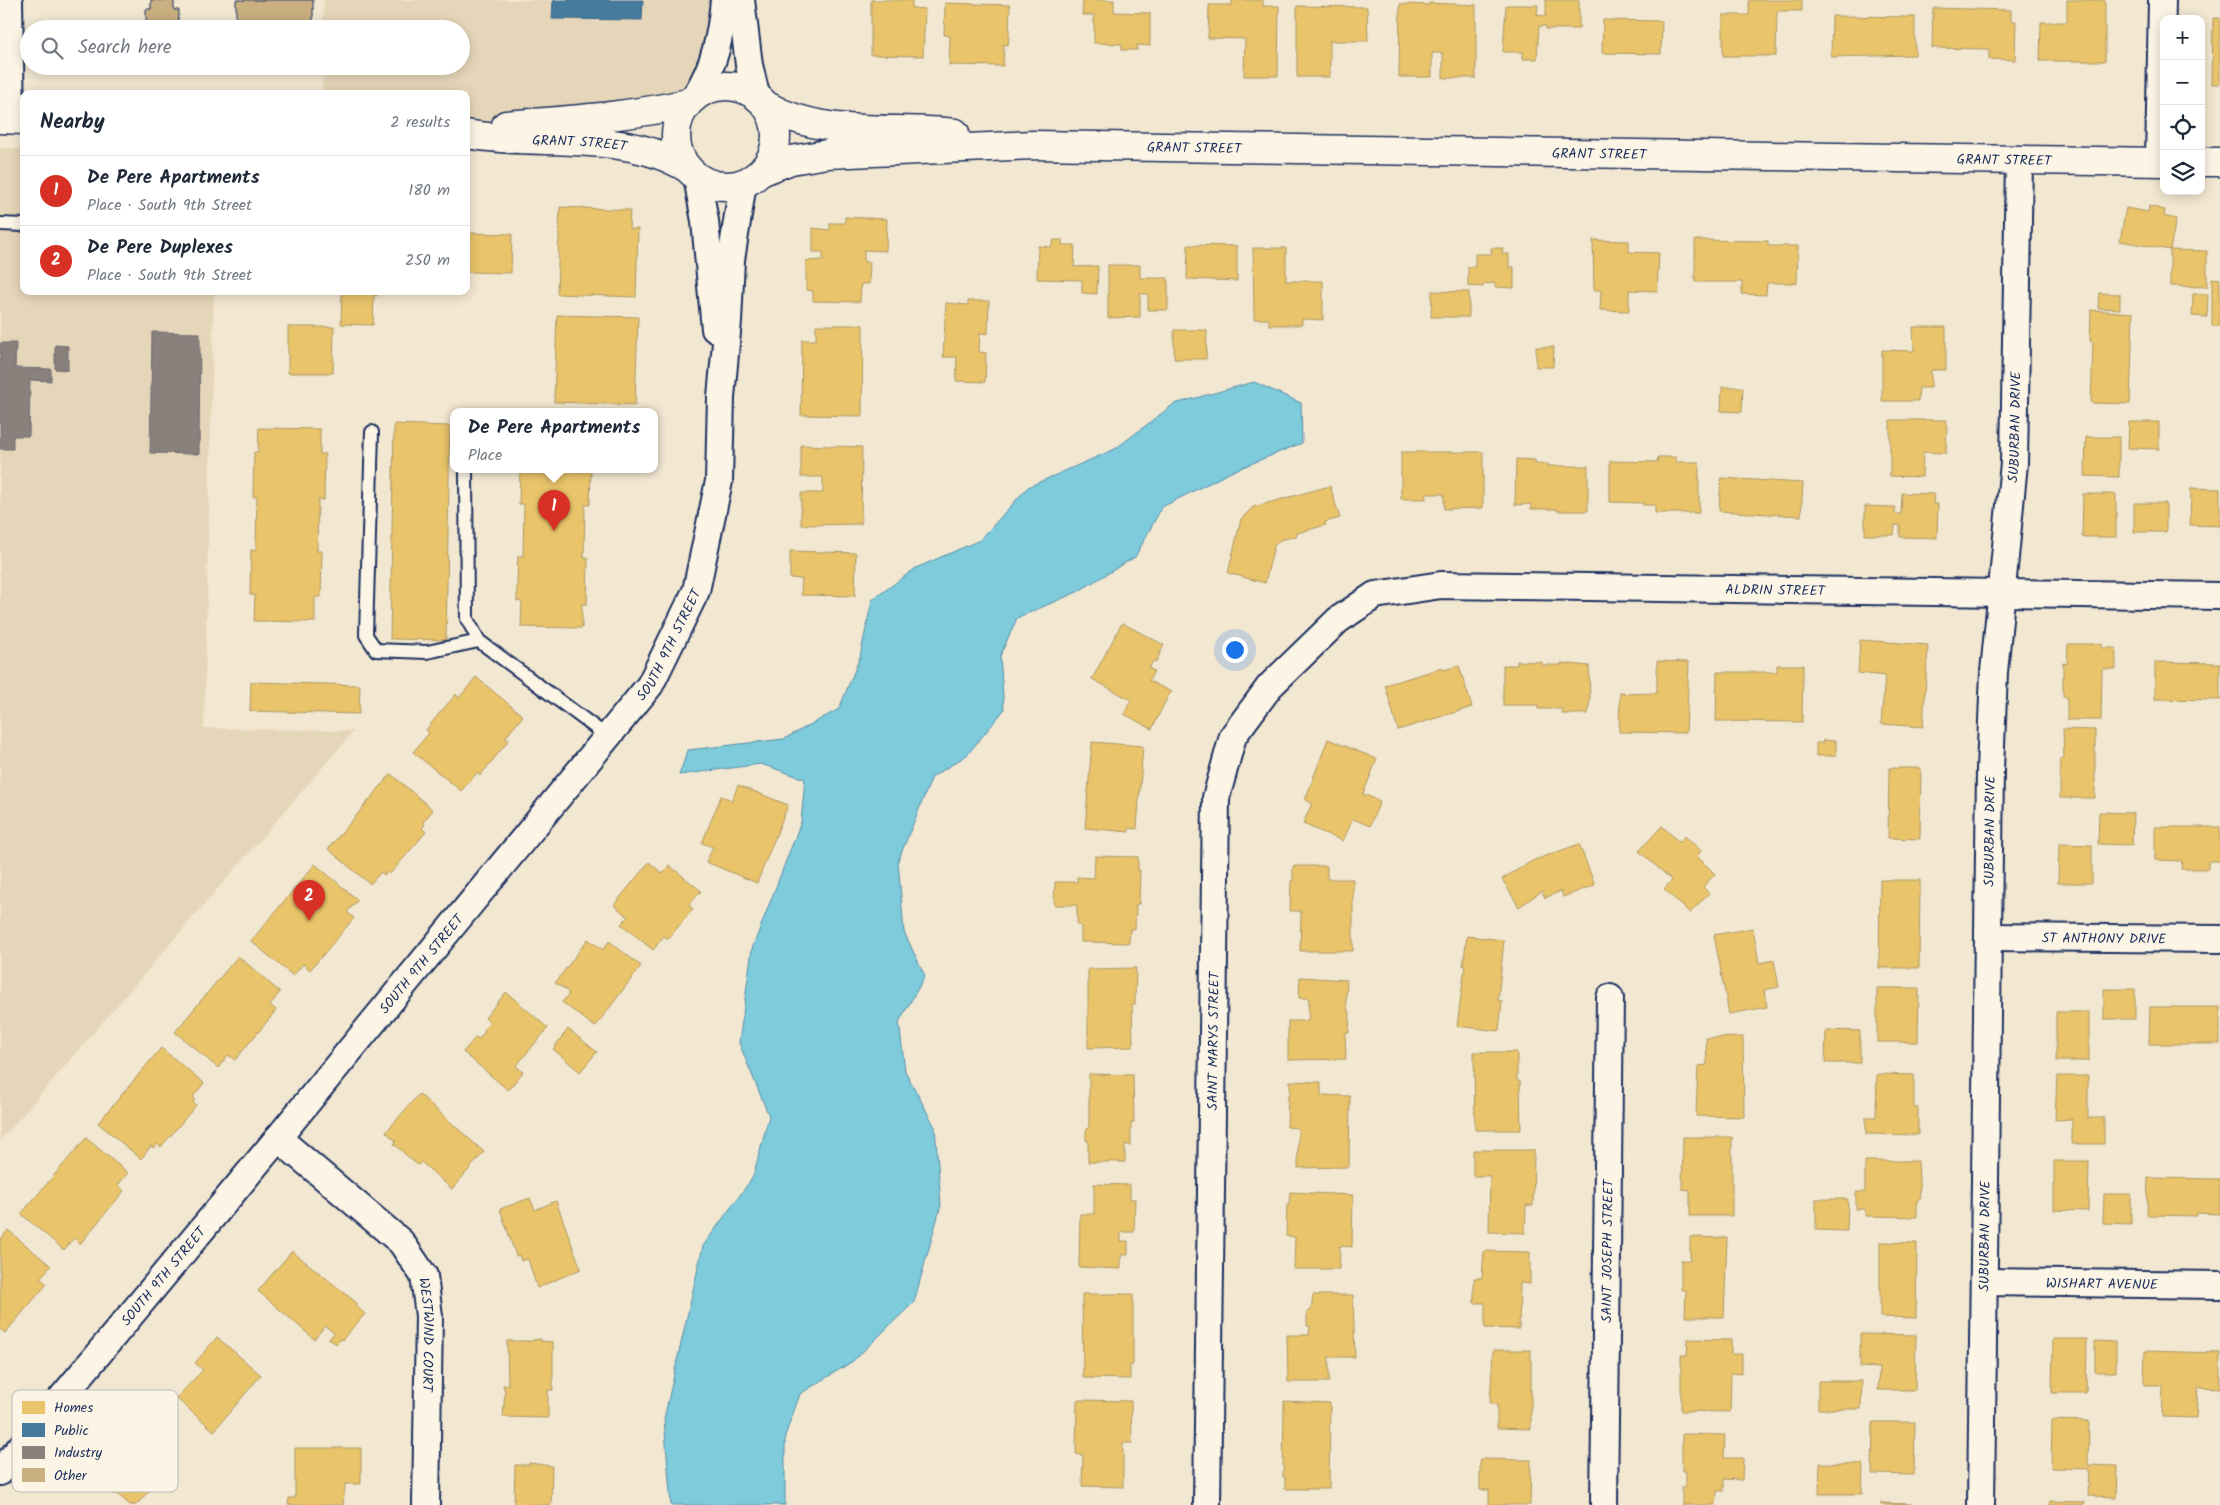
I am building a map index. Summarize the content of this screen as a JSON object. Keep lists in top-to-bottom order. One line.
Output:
{"streets":{"street":["GRANT STREET","SUBURBAN DRIVE","ALDRIN STREET","SOUTH 9TH STREET","ST ANTHONY DRIVE","SAINT MARYS STREET","SAINT JOSEPH STREET","WISHART AVENUE","WESTWIND COURT"]},"crossings":[["GRANT STREET","SUBURBAN DRIVE"],["GRANT STREET","SOUTH 9TH STREET"],["SUBURBAN DRIVE","ALDRIN STREET"],["SUBURBAN DRIVE","ST ANTHONY DRIVE"],["SUBURBAN DRIVE","WISHART AVENUE"],["ALDRIN STREET","SAINT MARYS STREET"],["SOUTH 9TH STREET","WESTWIND COURT"]],"legend":["Homes","Public","Industry","Other"],"page":{"map_buttons":["+","−"],"search":"Search here","heading":["Nearby","2 results"],"list":[{"mark":"1","name":"De Pere Apartments","note":"Place · South 9th Street","value":"180 m"},{"mark":"2","name":"De Pere Duplexes","note":"Place · South 9th Street","value":"250 m"}],"popup":["De Pere Apartments","Place"],"pins":["1","2"]}}
